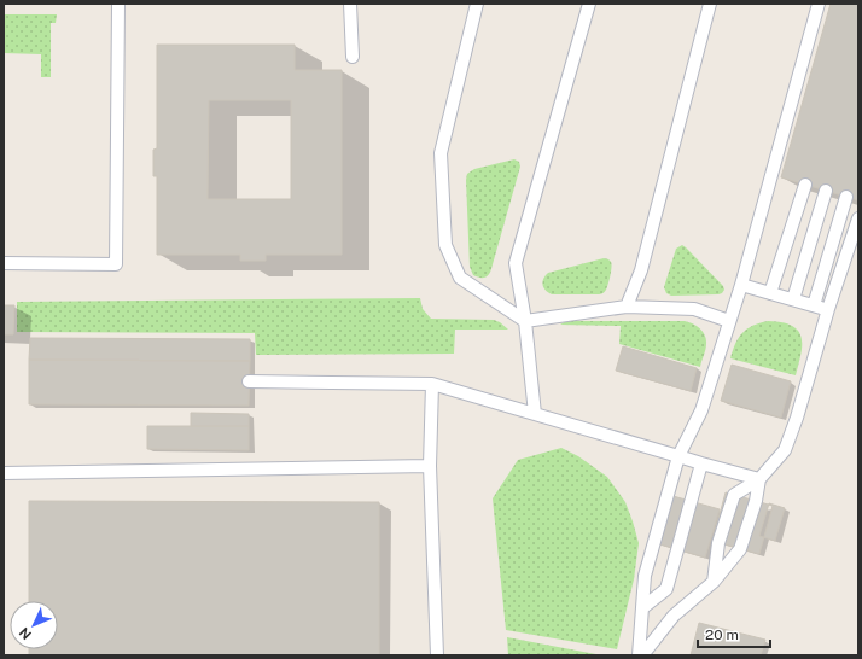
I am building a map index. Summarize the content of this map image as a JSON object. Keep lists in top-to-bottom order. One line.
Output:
{"scale_bar":"20 m","north":"bottom left"}
